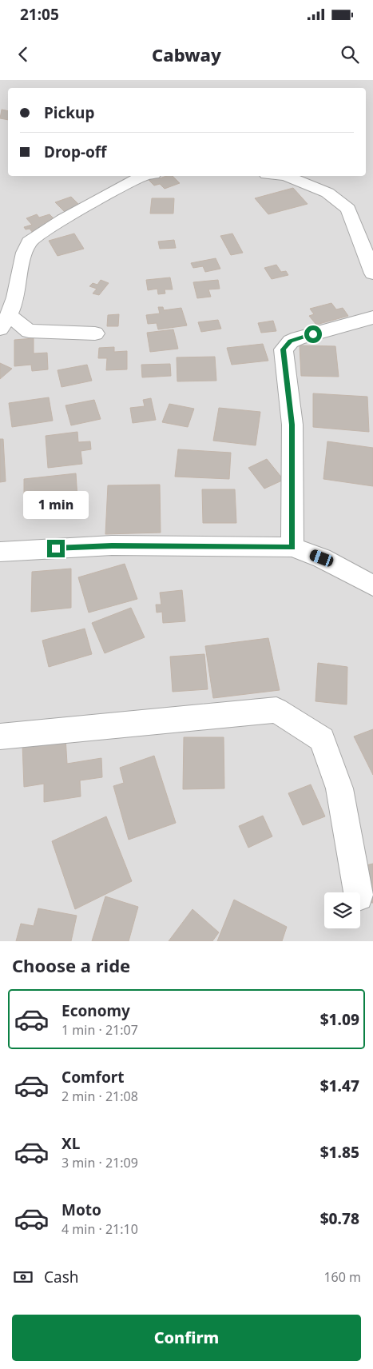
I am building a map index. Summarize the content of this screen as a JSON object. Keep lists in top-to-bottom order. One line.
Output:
{"page":{"status":"21:05","header":"Cabway","banner":["Pickup","Drop-off"],"bubble":"1 min","heading":"Choose a ride","list":[{"name":"Economy","note":"1 min · 21:07","value":"$1.09"},{"name":"Comfort","note":"2 min · 21:08","value":"$1.47"},{"name":"XL","note":"3 min · 21:09","value":"$1.85"},{"name":"Moto","note":"4 min · 21:10","value":"$0.78"}],"pay":["Cash","160 m"],"buttons":"Confirm"}}
